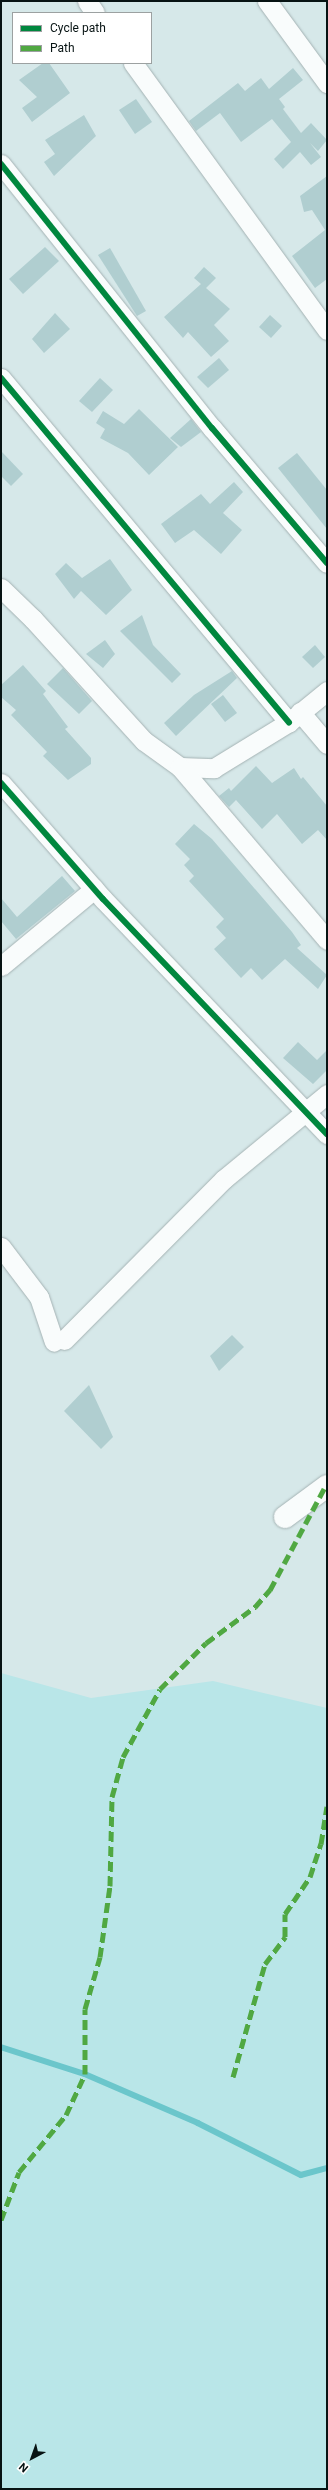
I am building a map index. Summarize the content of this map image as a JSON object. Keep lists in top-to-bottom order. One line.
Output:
{"legend":["Cycle path","Path"],"north":"bottom left"}
